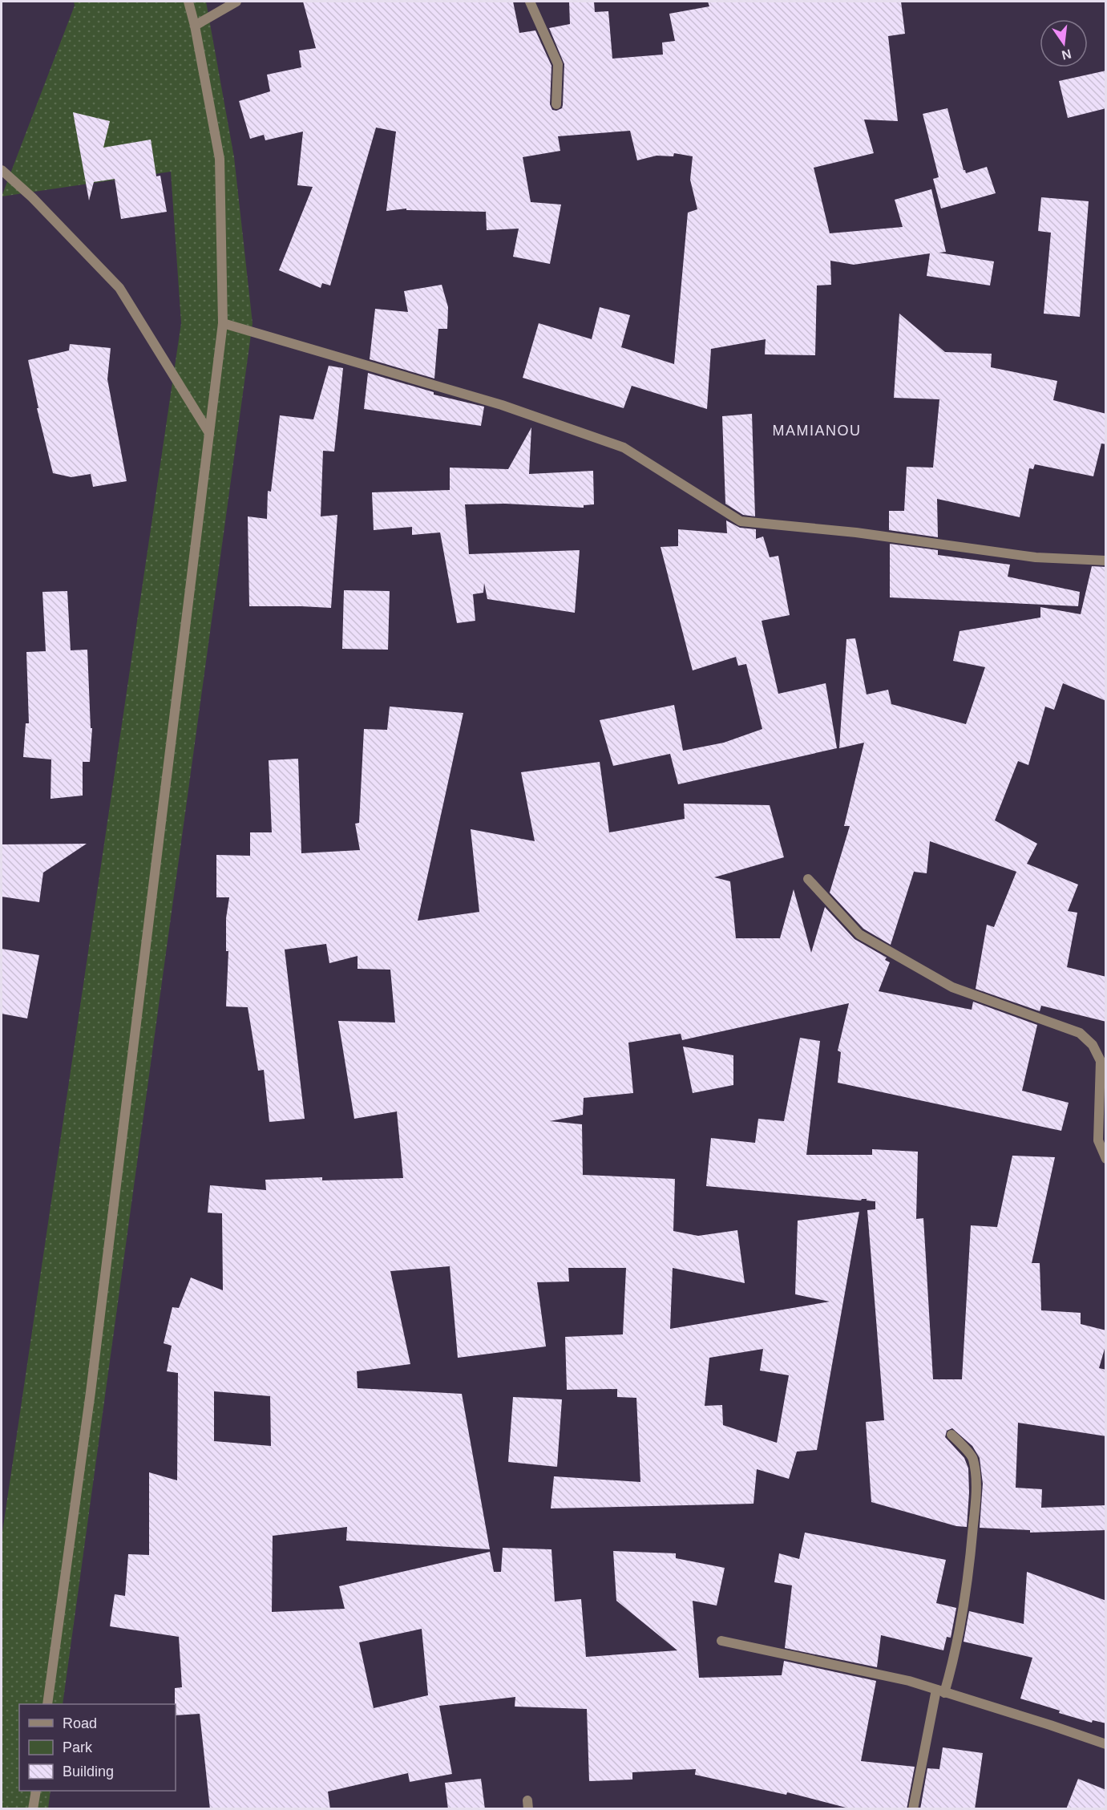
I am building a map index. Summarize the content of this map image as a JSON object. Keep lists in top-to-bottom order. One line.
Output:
{"districts":["MAMIANOU"],"legend":["Road","Park","Building"],"north":"bottom"}
